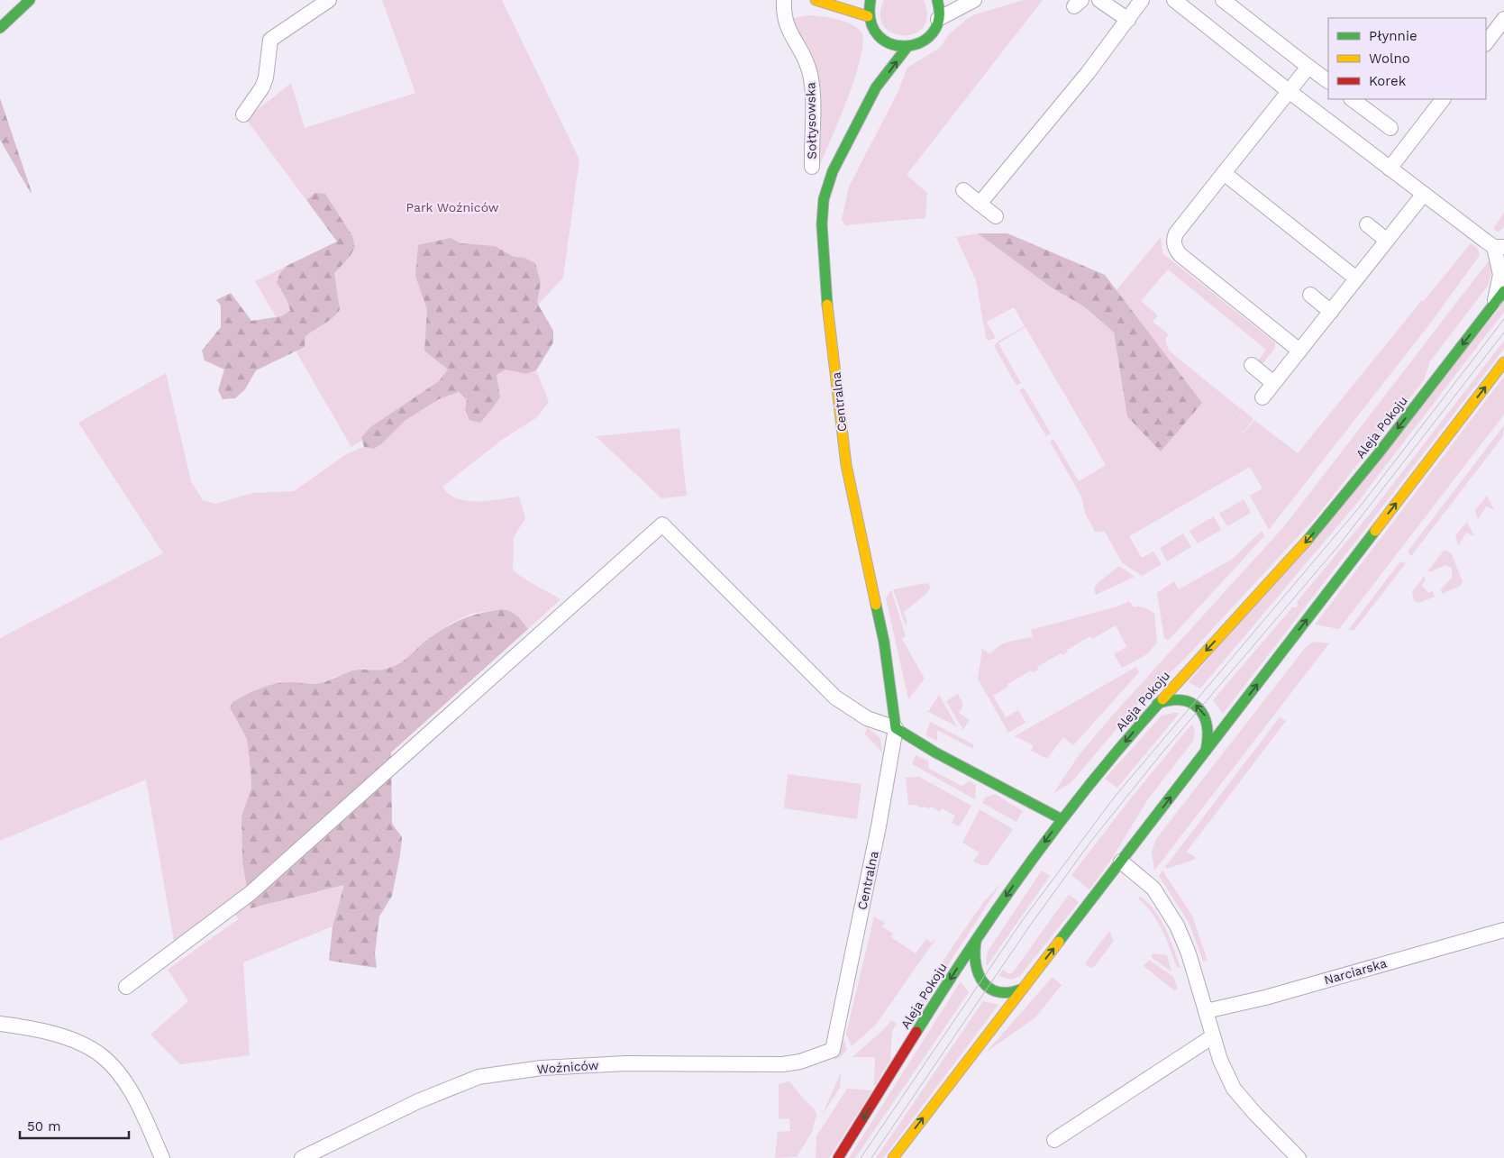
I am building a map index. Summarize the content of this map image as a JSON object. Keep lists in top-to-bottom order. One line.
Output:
{"streets":{"main road":["Centralna","Aleja Pokoju"],"street":["Sołtysowska","Narciarska","Woźniców"]},"crossings":[["Centralna","Woźniców"]],"parks":["Park Woźniców"],"legend":["Płynnie","Wolno","Korek"],"scale_bar":"50 m"}
